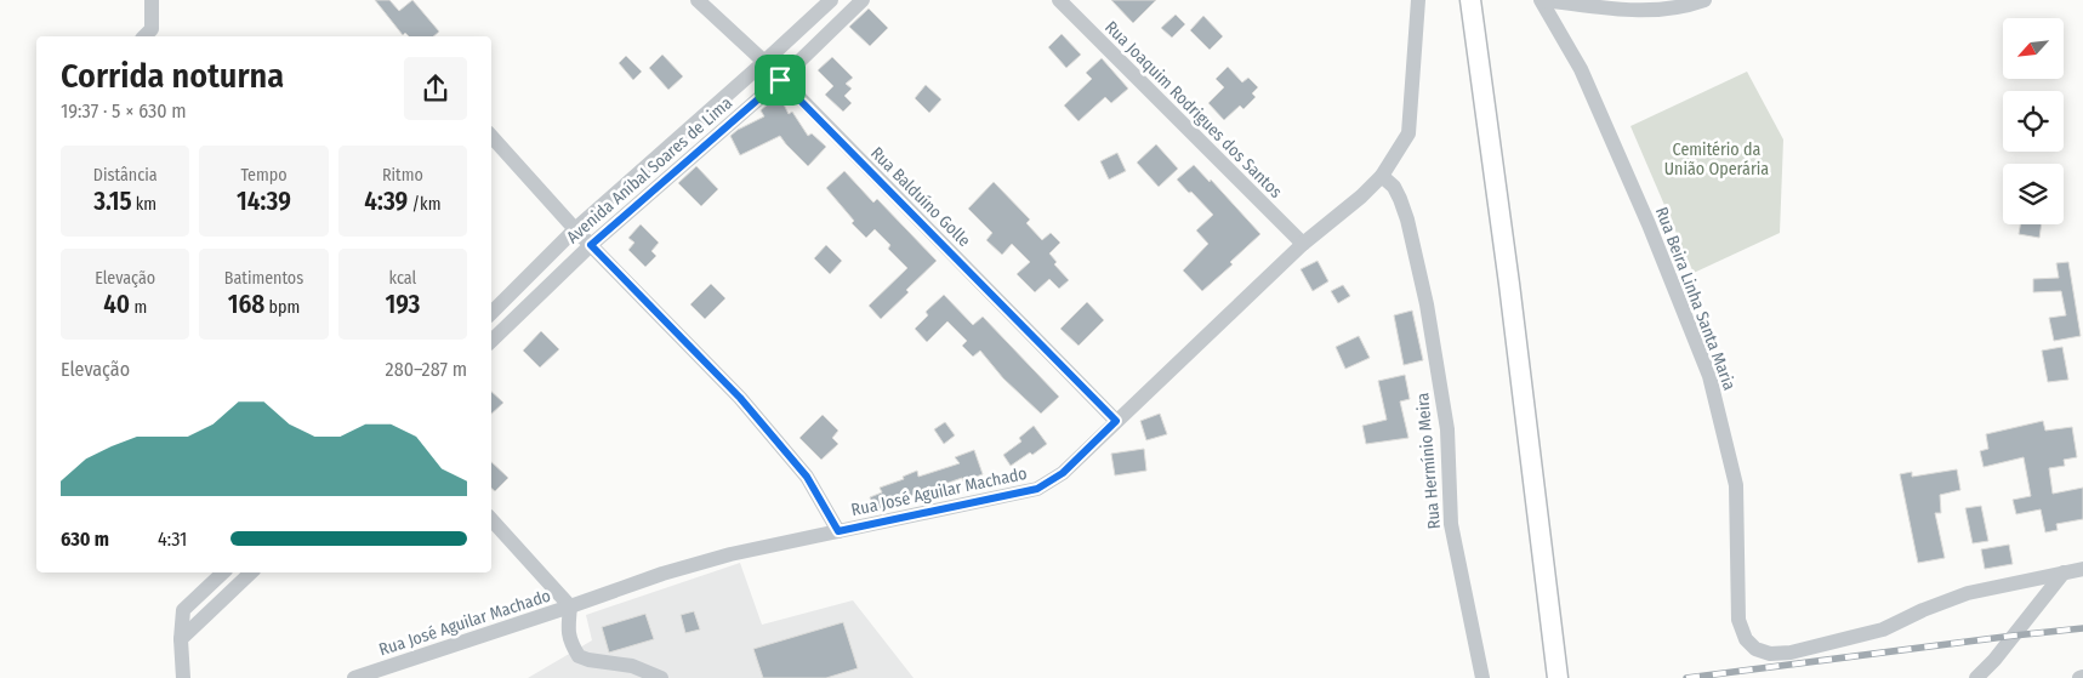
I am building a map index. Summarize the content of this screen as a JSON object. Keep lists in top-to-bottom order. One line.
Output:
{"streets":{"street":["Rua Joaquim Rodrigues dos Santos","Avenida Aníbal Soares de Lima","Rua Balduíno Golle","Rua Beira Linha Santa Maria","Rua Hermínio Meira","Rua José Aguilar Machado"]},"crossings":[["Rua Joaquim Rodrigues dos Santos","Rua José Aguilar Machado"],["Avenida Aníbal Soares de Lima","Rua Balduíno Golle"],["Rua Balduíno Golle","Rua José Aguilar Machado"],["Rua Hermínio Meira","Rua José Aguilar Machado"]],"parks":["Cemitério da União Operária"],"north":"bottom left","page":{"heading":["Corrida noturna","19:37 · 5 × 630 m"],"stats":[["Distância","3.15 km"],["Tempo","14:39"],["Ritmo","4:39 /km"],["Elevação","40 m"],["Batimentos","168 bpm"],["kcal","193"]],"chart":["Elevação","280–287 m"],"list":[{"name":"630 m","note":"4:31"}]}}
